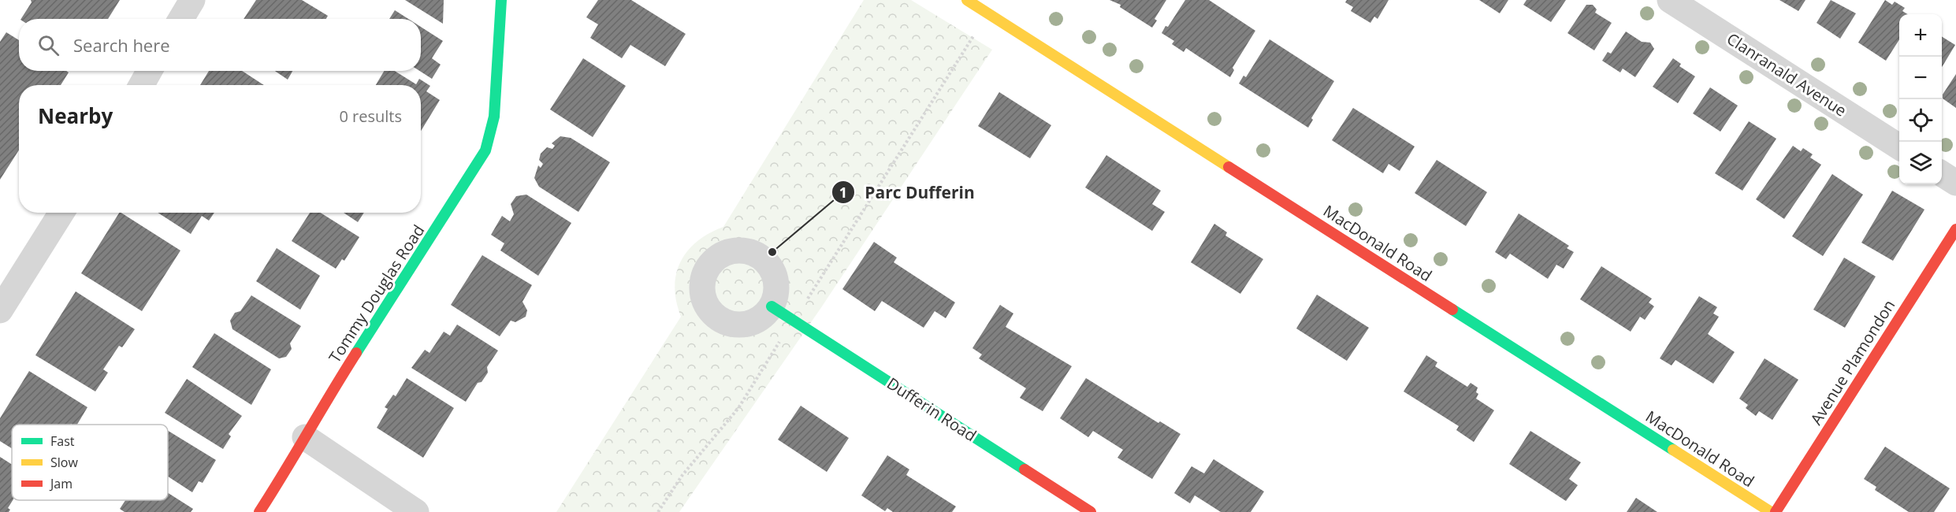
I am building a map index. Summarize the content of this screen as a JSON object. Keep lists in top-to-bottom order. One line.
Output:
{"streets":{"street":["Clanranald Avenue","MacDonald Road","Tommy Douglas Road","Avenue Plamondon","Dufferin Road"]},"places":["Parc Dufferin"],"legend":["Fast","Slow","Jam"],"page":{"map_buttons":["+","−"],"search":"Search here","heading":["Nearby","0 results"]}}
